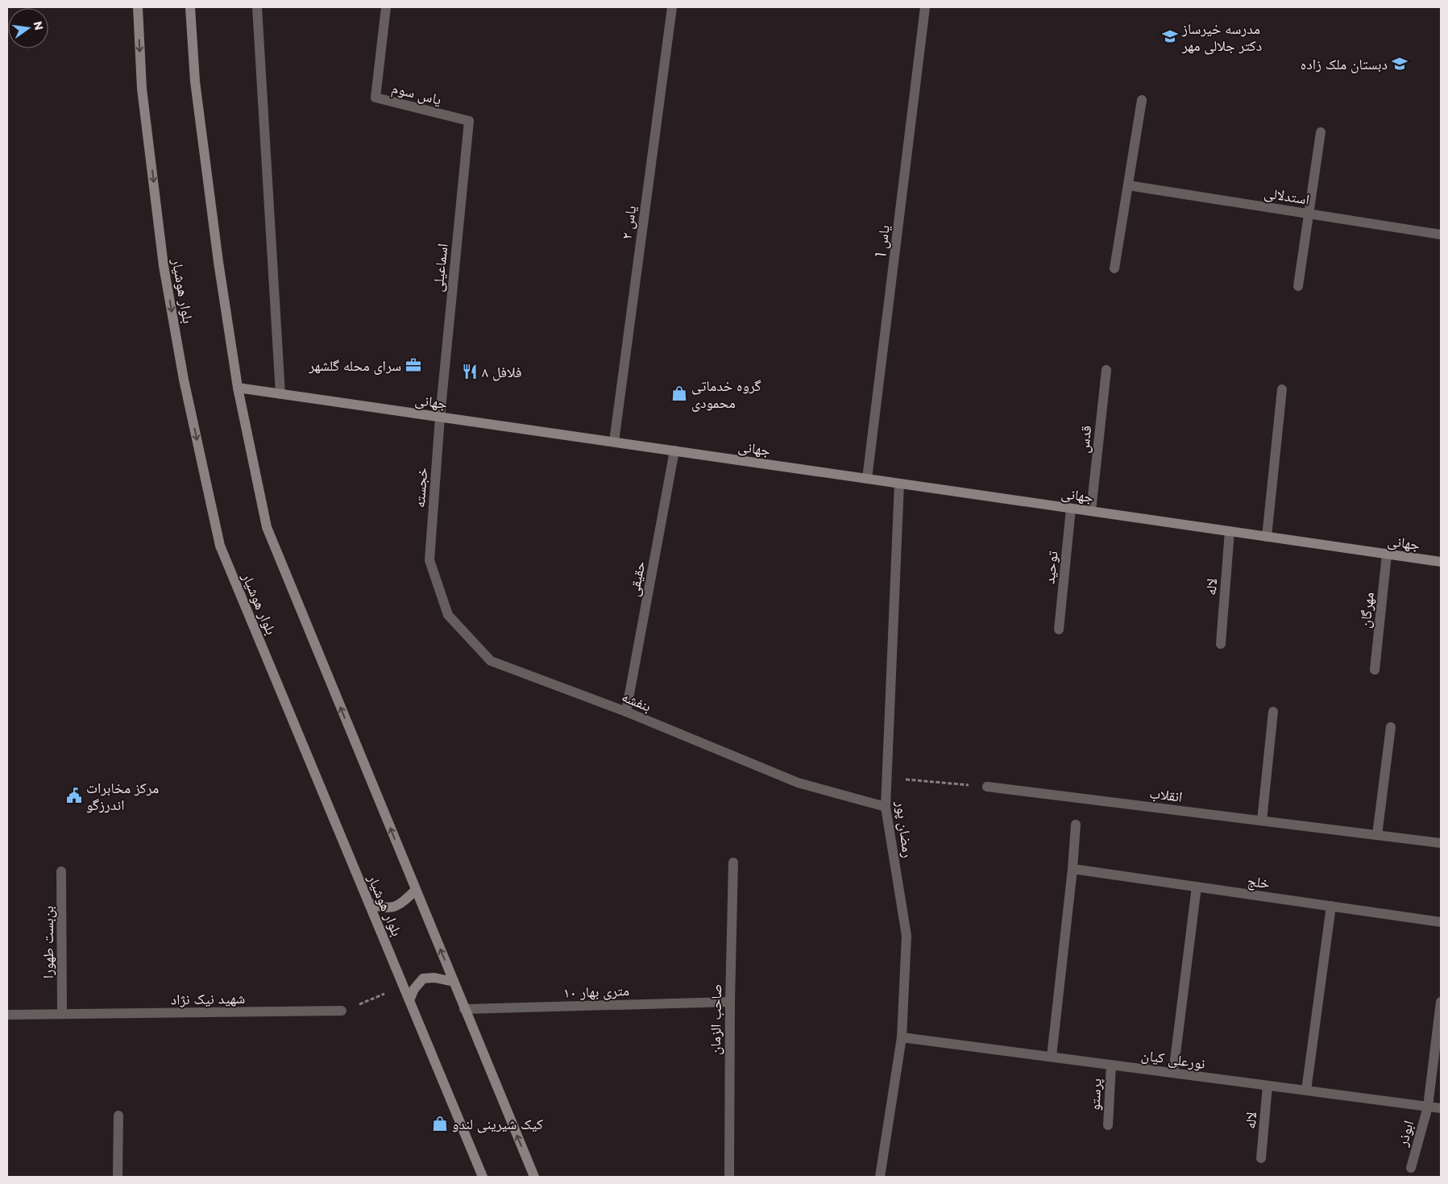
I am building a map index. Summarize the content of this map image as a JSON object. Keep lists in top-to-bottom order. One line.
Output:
{"streets":{"main road":["بلوار هوشیار","جهانی"],"street":["یاس سوم","استدلالی","یاس ۲","یاس 1","اسماعیلی","قدس","خجسته","توحید","حقیقی","لاله","مهرگان","بنفشه","انقلاب","رمضان پور","خلج","بن‌بست طهورا","۱۰ متری بهار","شهید نیک نژاد","صاحب الزمان","نورعلی کیان","پرستو","ابوذر"]},"crossings":[["یاس سوم","اسماعیلی"],["یاس ۲","جهانی"],["یاس 1","جهانی"],["اسماعیلی","جهانی"],["اسماعیلی","خجسته"],["جهانی","قدس"],["جهانی","خجسته"],["جهانی","توحید"],["جهانی","حقیقی"],["جهانی","لاله"],["جهانی","مهرگان"],["جهانی","رمضان پور"],["خجسته","بنفشه"],["حقیقی","بنفشه"],["لاله","نورعلی کیان"],["بنفشه","رمضان پور"],["رمضان پور","نورعلی کیان"],["بن‌بست طهورا","شهید نیک نژاد"],["۱۰ متری بهار","صاحب الزمان"],["نورعلی کیان","پرستو"],["نورعلی کیان","ابوذر"]],"places":{"school or university":["مدرسه خیرساز دکتر جلالی مهر","دبستان ملک زاده"],"office":["سرای محله گلشهر"],"restaurant":["فلافل ۸"],"shop":["گروه خدماتی محمودی","کیک شیرینی لندو"],"public building":["مرکز مخابرات اندرزگو"]},"north":"right"}
